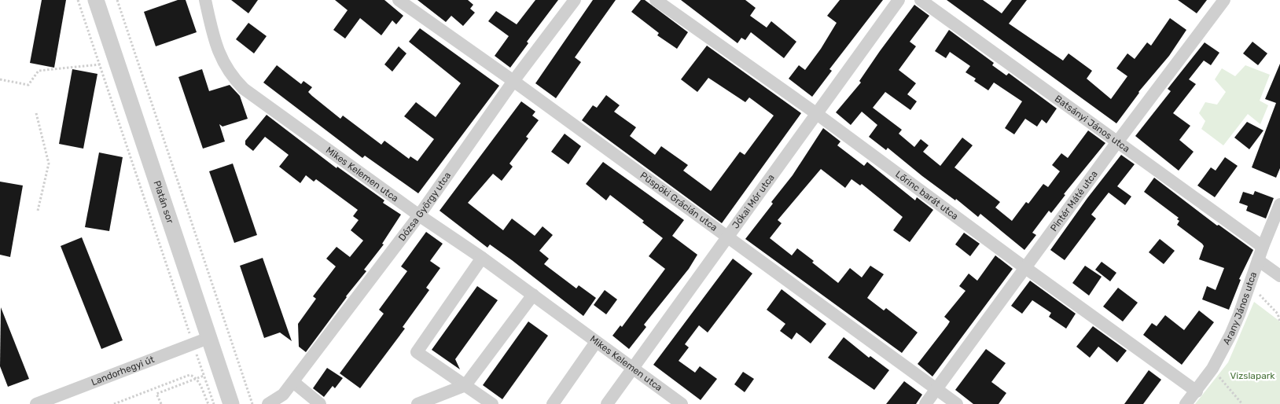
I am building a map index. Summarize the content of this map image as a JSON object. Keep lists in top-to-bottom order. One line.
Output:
{"streets":{"street":["Batsányi János utca","Mikes Kelemen utca","Lőrinc barát utca","Püspöki Grácián utca","Pintér Máté utca","Platán sor","Jókai Mór utca","Dózsa György utca","Arany János utca","Landorhegyi út"]},"crossings":[["Batsányi János utca","Pintér Máté utca"],["Batsányi János utca","Arany János utca"],["Mikes Kelemen utca","Jókai Mór utca"],["Mikes Kelemen utca","Dózsa György utca"],["Lőrinc barát utca","Pintér Máté utca"],["Lőrinc barát utca","Jókai Mór utca"],["Lőrinc barát utca","Arany János utca"],["Püspöki Grácián utca","Pintér Máté utca"],["Püspöki Grácián utca","Jókai Mór utca"],["Püspöki Grácián utca","Dózsa György utca"],["Platán sor","Landorhegyi út"]],"parks":["Vizslapark"]}
